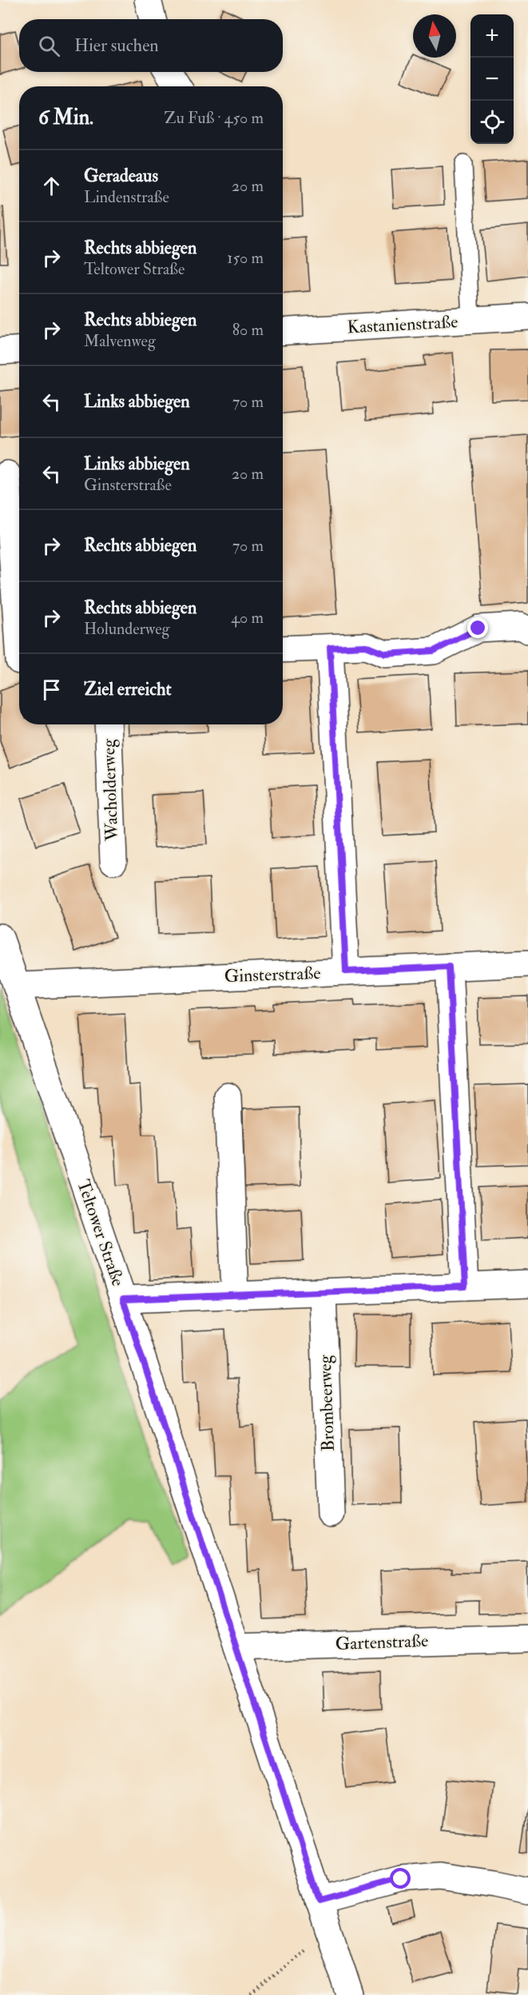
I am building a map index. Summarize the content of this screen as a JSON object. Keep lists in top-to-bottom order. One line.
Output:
{"streets":{"street":["Kastanienstraße","Wacholderweg","Ginsterstraße","Teltower Straße","Brombeerweg","Gartenstraße"]},"crossings":[["Ginsterstraße","Teltower Straße"],["Teltower Straße","Gartenstraße"]],"north":"top","page":{"map_buttons":["+","−"],"search":"Hier suchen","heading":["6 Min.","Zu Fuß · 450 m"],"list":[["Geradeaus","Lindenstraße","20 m"],["Rechts abbiegen","Teltower Straße","150 m"],["Rechts abbiegen","Malvenweg","80 m"],["Links abbiegen","70 m"],["Links abbiegen","Ginsterstraße","20 m"],["Rechts abbiegen","70 m"],["Rechts abbiegen","Holunderweg","40 m"],"Ziel erreicht"]}}
